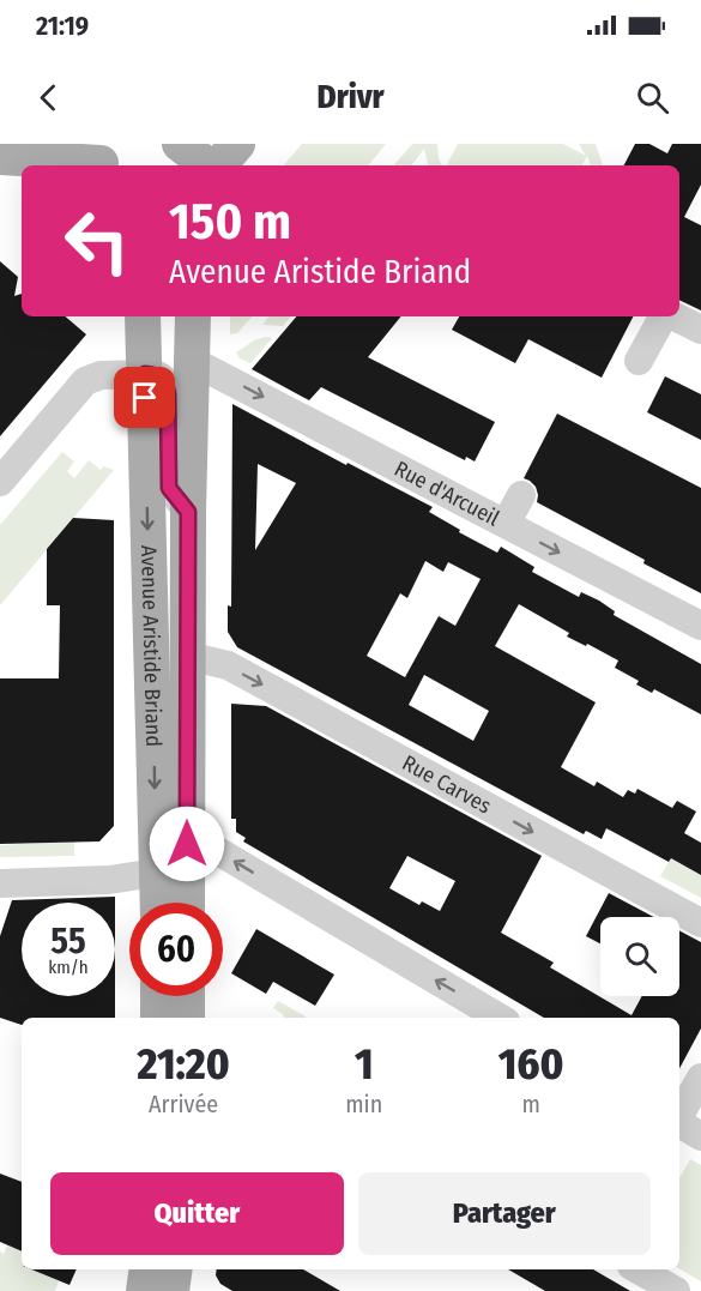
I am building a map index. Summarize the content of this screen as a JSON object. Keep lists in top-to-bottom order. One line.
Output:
{"streets":{"main road":["Avenue Aristide Briand"],"street":["Rue d'Arcueil","Rue Carves"]},"crossings":[["Rue d'Arcueil","Avenue Aristide Briand"],["Avenue Aristide Briand","Rue Carves"]],"one_way":["Rue d'Arcueil"],"page":{"status":"21:19","header":"Drivr","turn":["150 m","Avenue Aristide Briand"],"speed":"55 km/h","limit":"60","eta":["21:20","Arrivée","1","min","160","m"],"buttons":["Quitter","Partager"]}}
